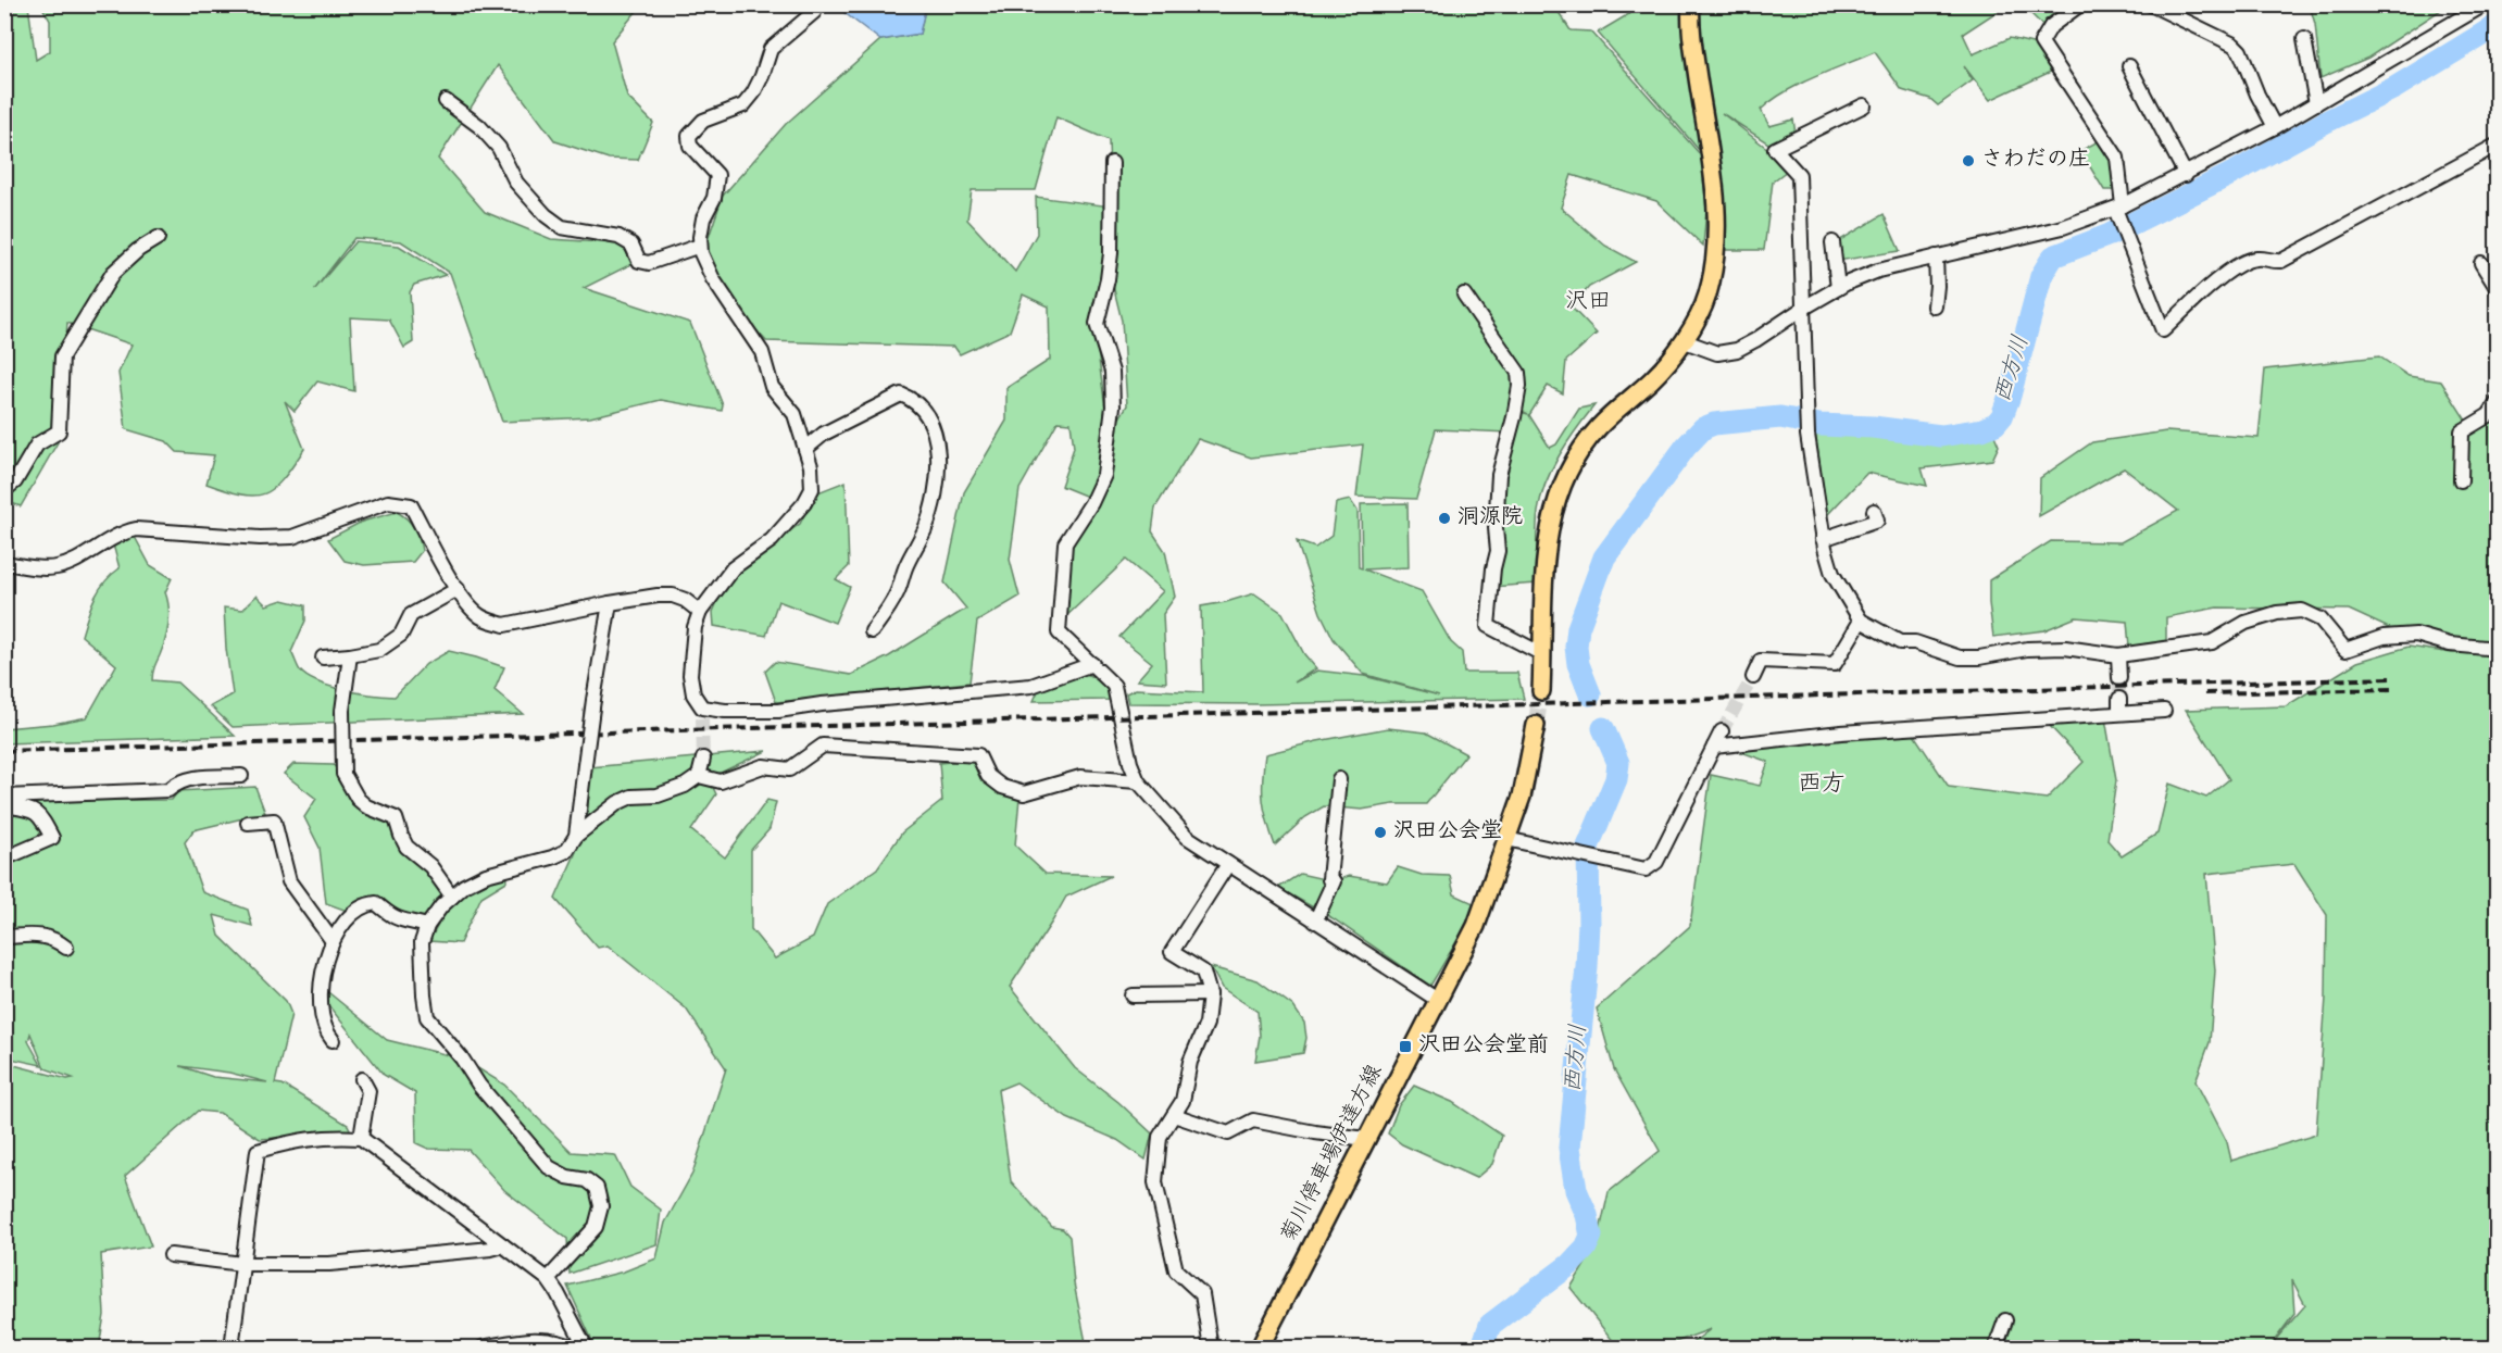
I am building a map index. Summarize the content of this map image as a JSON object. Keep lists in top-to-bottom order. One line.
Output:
{"streets":{"main road":["菊川停車場伊達方線"]},"districts":["沢田","西方"],"water":["西方川"],"places":{"other":["さわだの庄","洞源院","沢田公会堂"],"transit":["沢田公会堂前"]}}
